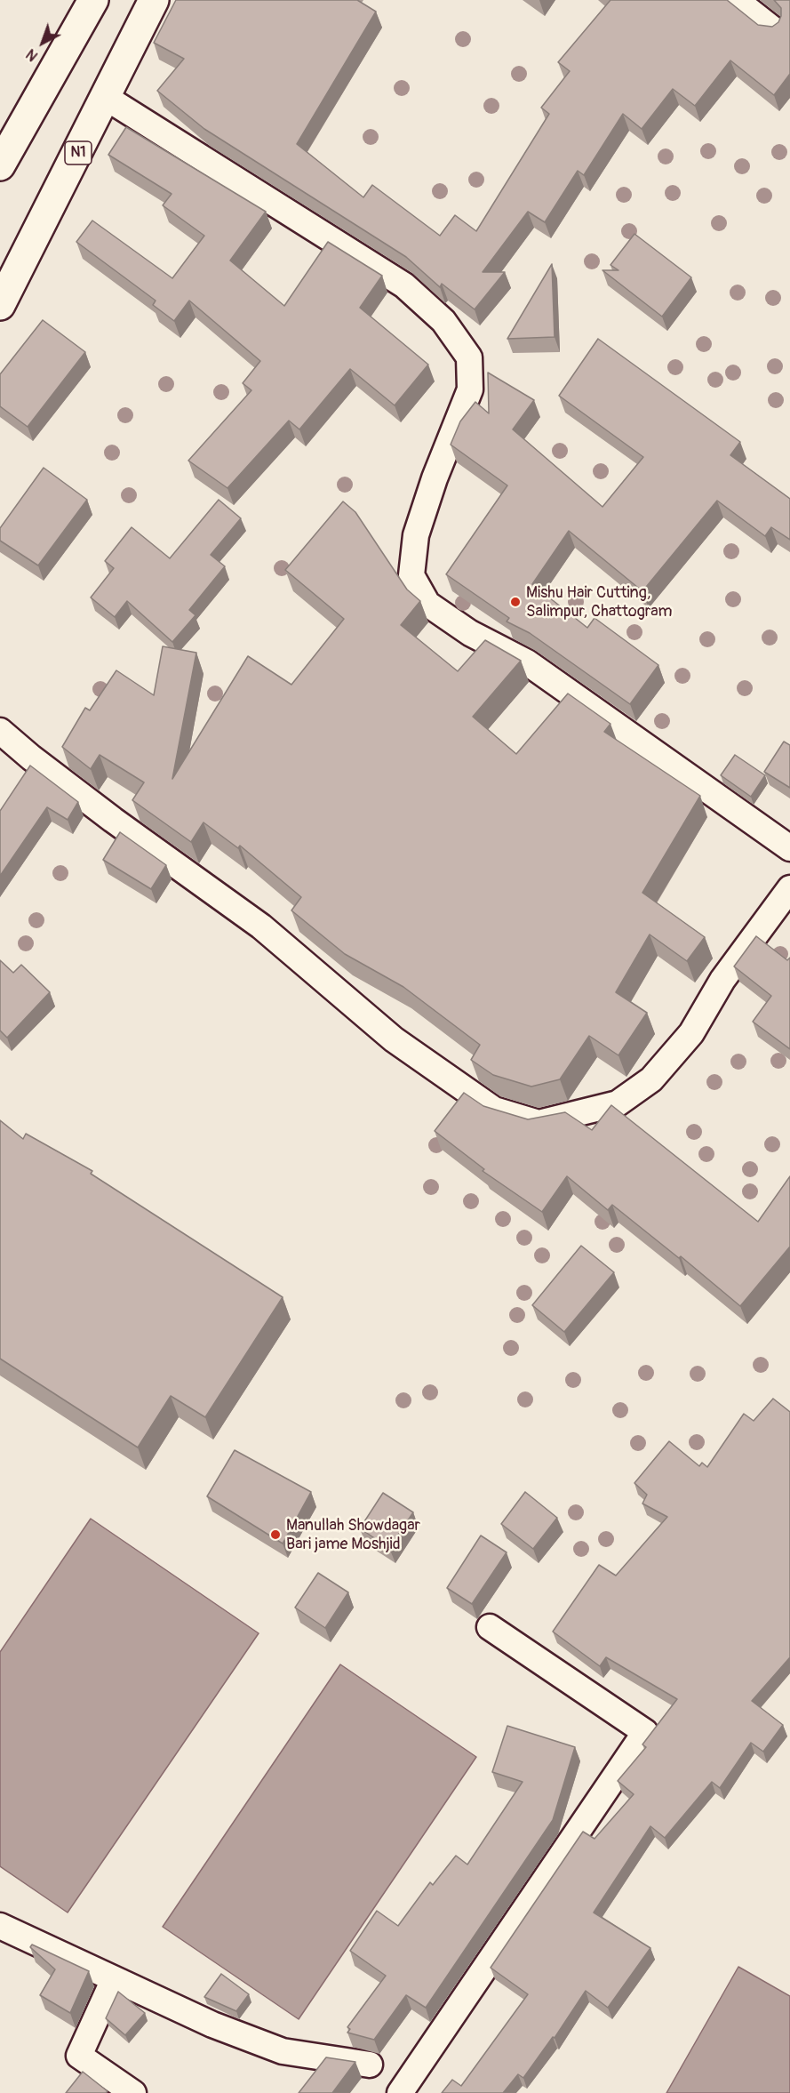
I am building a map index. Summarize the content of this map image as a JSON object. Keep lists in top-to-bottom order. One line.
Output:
{"streets":{"highway":["N1"]},"places":["Mishu Hair Cutting, Salimpur, Chattogram","Manullah Showdagar Bari jame Moshjid"],"north":"bottom left"}
